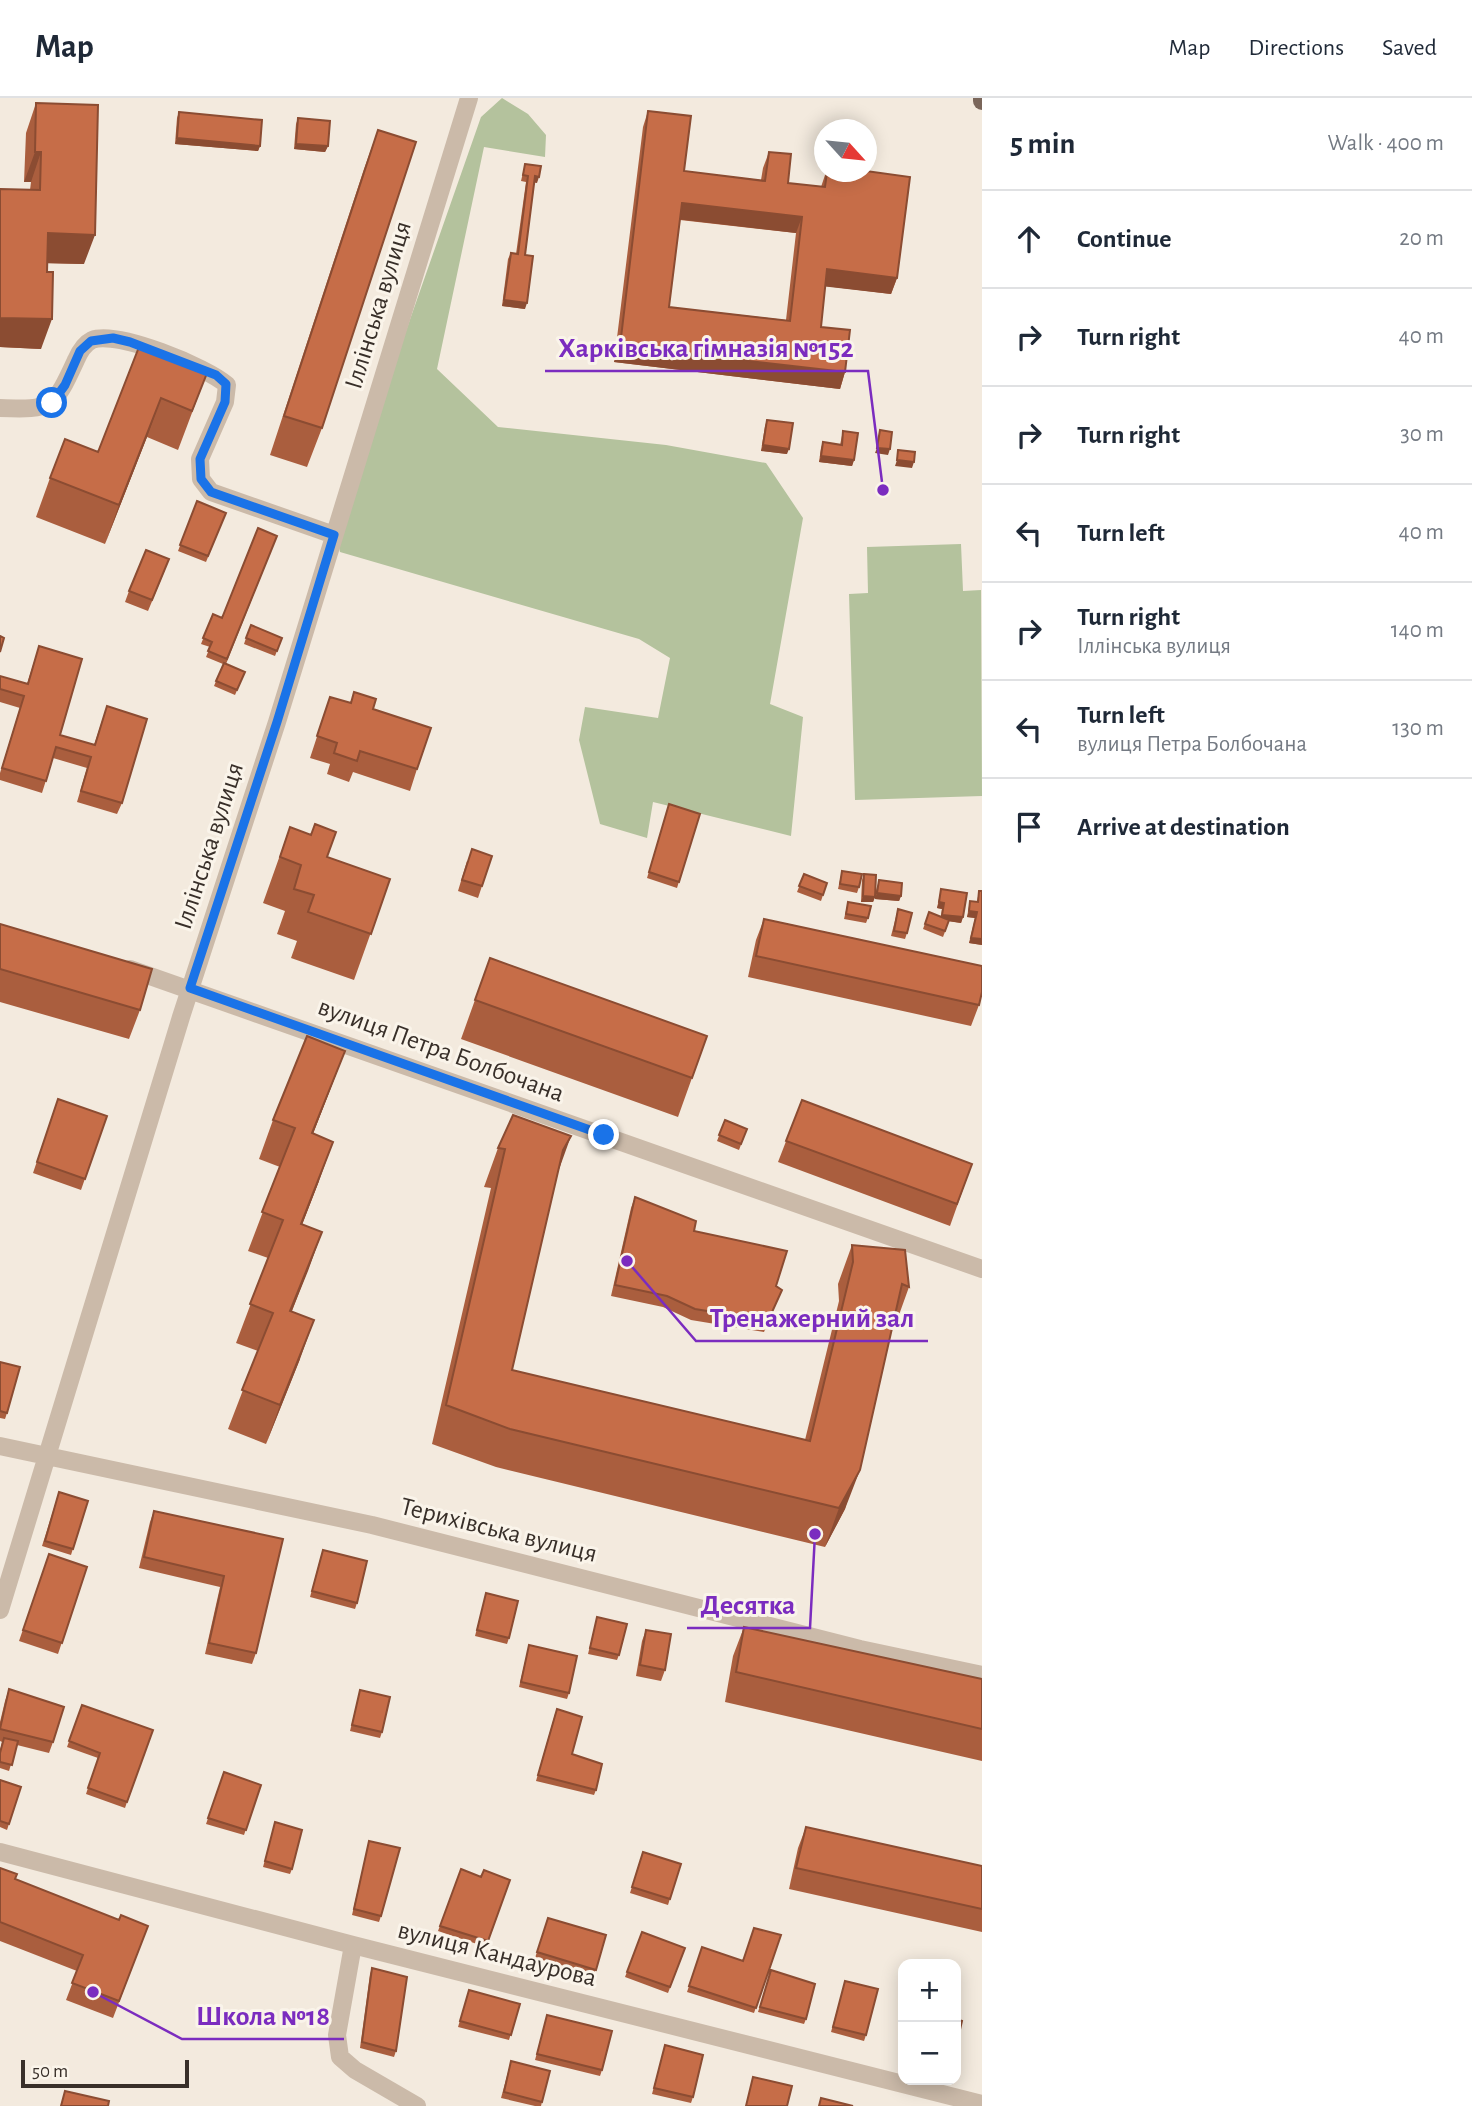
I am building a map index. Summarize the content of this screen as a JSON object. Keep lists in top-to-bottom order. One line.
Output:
{"streets":{"street":["Іллінська вулиця","вулиця Петра Болбочана","Терихівська вулиця","вулиця Кандаурова"]},"crossings":[["Іллінська вулиця","вулиця Петра Болбочана"],["Іллінська вулиця","Терихівська вулиця"]],"places":["Харківська гімназія №152","Тренажерний зал","Десятка","Школа №18"],"scale_bar":"50 m","north":"bottom right","page":{"header":"Map","nav":["Map","Directions","Saved"],"heading":["5 min","Walk · 400 m"],"list":[["Continue","20 m"],["Turn right","40 m"],["Turn right","30 m"],["Turn left","40 m"],["Turn right","Іллінська вулиця","140 m"],["Turn left","вулиця Петра Болбочана","130 m"],"Arrive at destination"],"map_buttons":["+","−"],"scale":"50 m"}}
